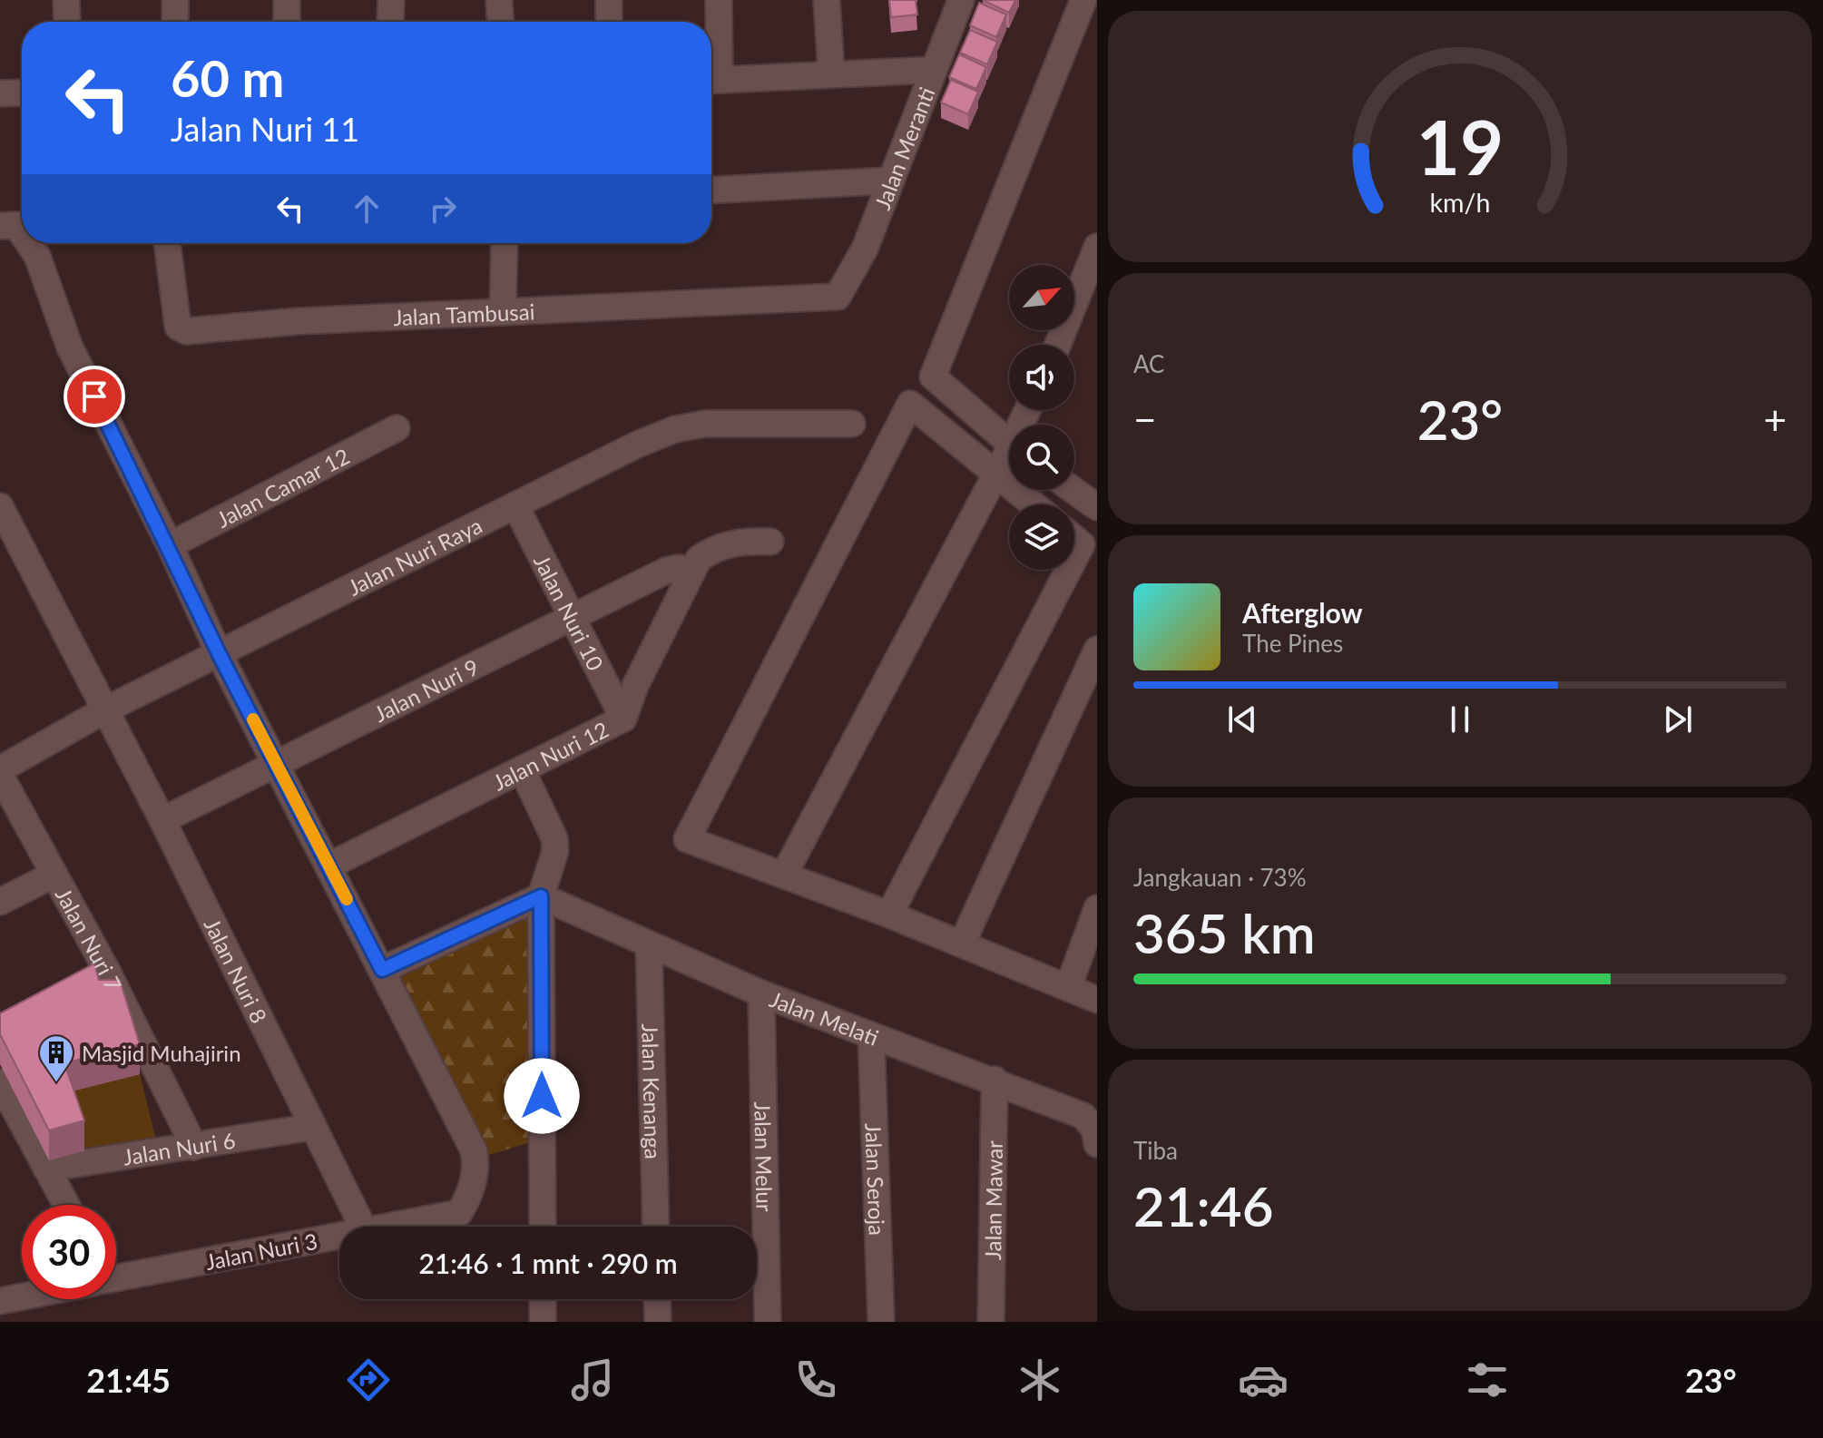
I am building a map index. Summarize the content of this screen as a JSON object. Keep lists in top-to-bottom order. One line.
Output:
{"streets":{"street":["Jalan Meranti","Jalan Tambusai","Jalan Camar 12","Jalan Nuri Raya","Jalan Nuri 10","Jalan Nuri 9","Jalan Nuri 12","Jalan Nuri 7","Jalan Nuri 8","Jalan Melati","Jalan Kenanga","Jalan Nuri 6","Jalan Melur","Jalan Seroja","Jalan Mawar","Jalan Nuri 3"]},"crossings":[["Jalan Meranti","Jalan Tambusai"],["Jalan Nuri Raya","Jalan Nuri 10"],["Jalan Nuri Raya","Jalan Nuri 7"],["Jalan Nuri Raya","Jalan Nuri 8"],["Jalan Nuri 10","Jalan Nuri 9"],["Jalan Nuri 10","Jalan Nuri 12"],["Jalan Nuri 9","Jalan Nuri 12"],["Jalan Nuri 9","Jalan Nuri 8"],["Jalan Nuri 7","Jalan Nuri 6"],["Jalan Nuri 8","Jalan Nuri 6"],["Jalan Melati","Jalan Kenanga"],["Jalan Melati","Jalan Melur"],["Jalan Melati","Jalan Seroja"],["Jalan Melati","Jalan Mawar"]],"places":{"building":["Masjid Muhajirin"]},"north":"top right","page":{"turn":["60 m","Jalan Nuri 11"],"tile":["AC",["Jangkauan · 73%","365 km"],["Tiba","21:46"]],"heat":["−","23°","+"],"song":["Afterglow","The Pines"],"limit":"30","trip":"21:46 · 1 mnt · 290 m","tabs":["21:45","23°"],"gauge":["19","km/h"]}}
